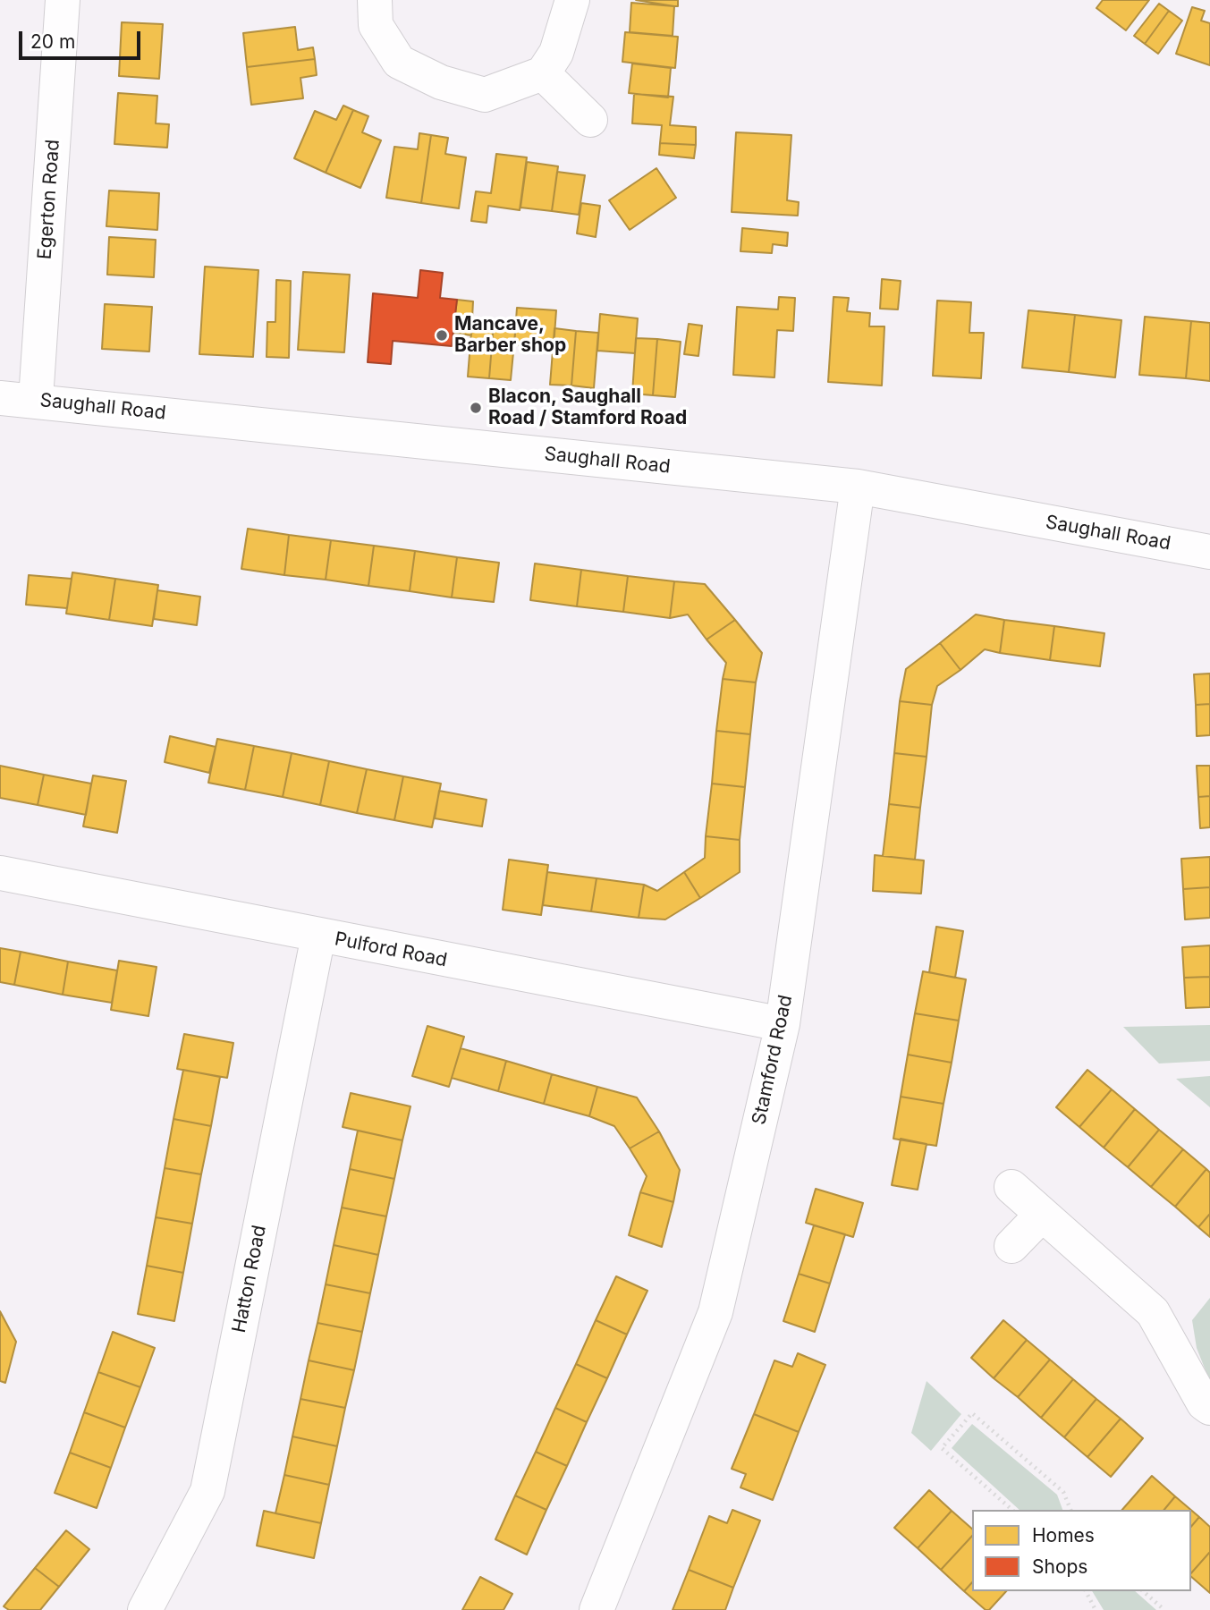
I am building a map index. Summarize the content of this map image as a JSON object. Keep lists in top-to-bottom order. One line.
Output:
{"streets":{"street":["Egerton Road","Saughall Road","Pulford Road","Stamford Road","Hatton Road"]},"crossings":[["Egerton Road","Saughall Road"],["Saughall Road","Stamford Road"],["Pulford Road","Stamford Road"],["Pulford Road","Hatton Road"]],"places":["Mancave, Barber shop","Blacon, Saughall Road / Stamford Road"],"legend":["Homes","Shops"],"scale_bar":"20 m"}
